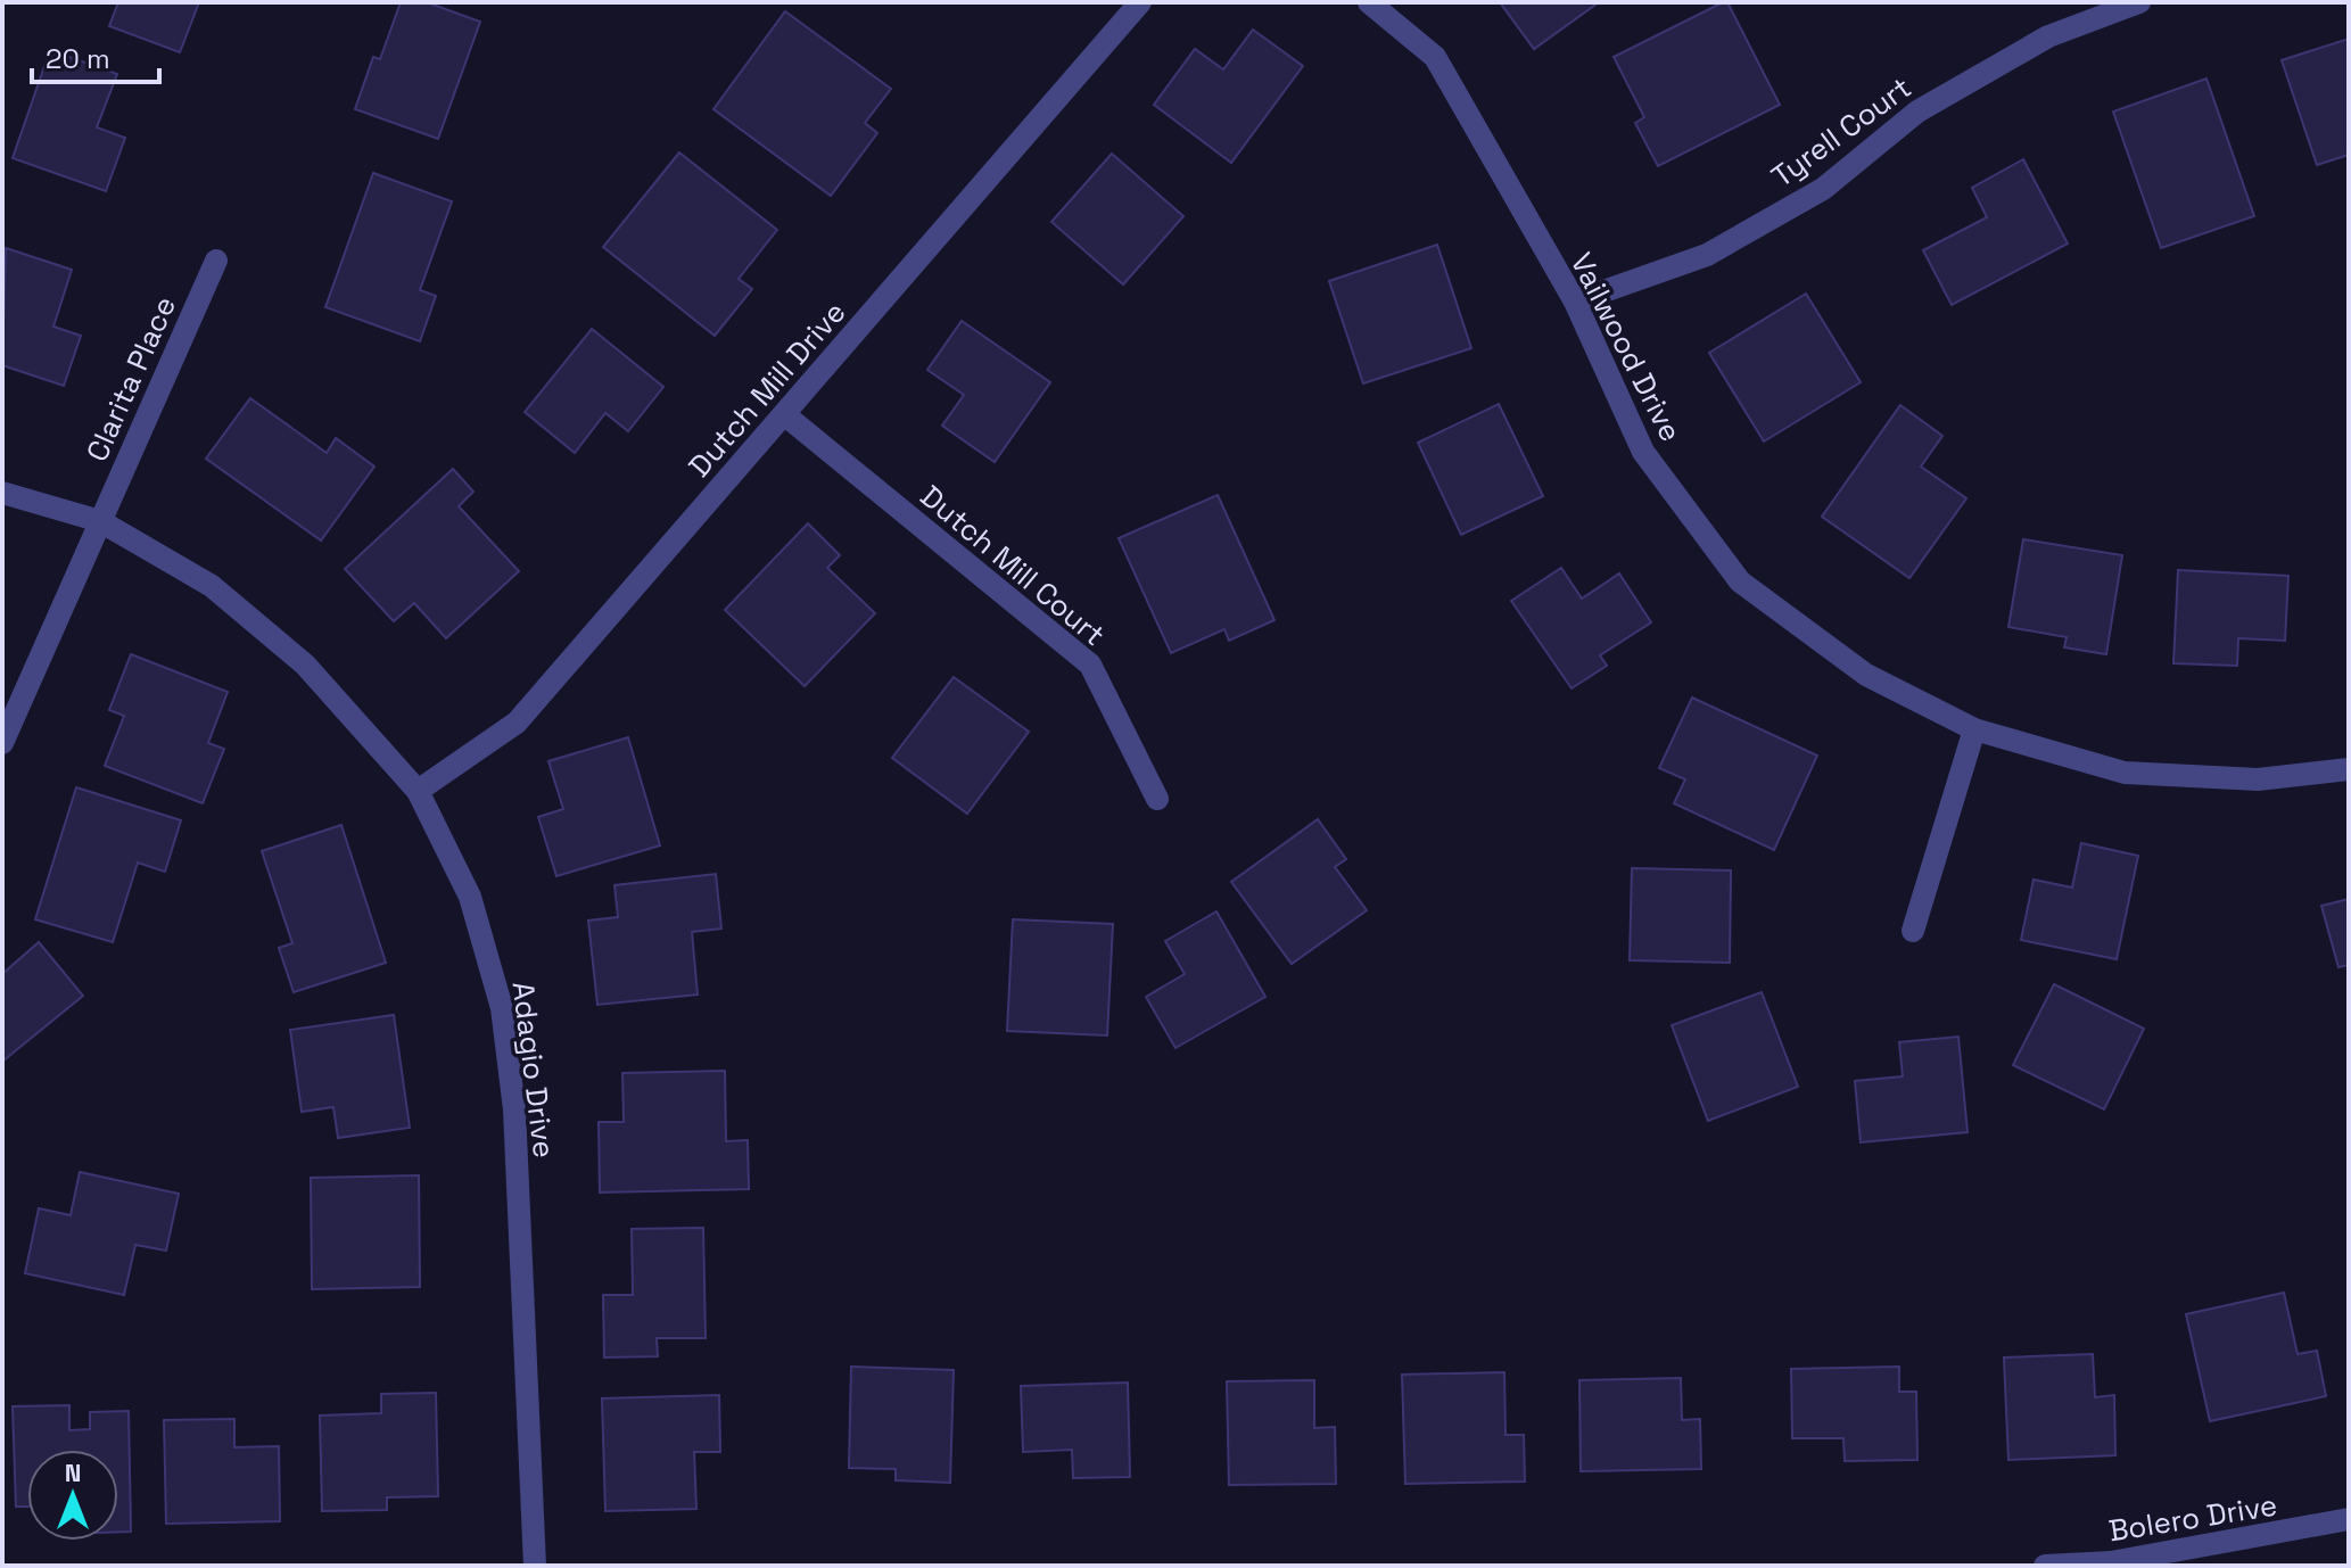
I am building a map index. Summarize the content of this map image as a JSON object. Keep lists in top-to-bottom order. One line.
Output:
{"streets":{"street":["Tyrell Court","Vailwood Drive","Clarita Place","Dutch Mill Drive","Dutch Mill Court","Adagio Drive","Bolero Drive"]},"crossings":[["Tyrell Court","Vailwood Drive"],["Clarita Place","Adagio Drive"],["Dutch Mill Drive","Dutch Mill Court"],["Dutch Mill Drive","Adagio Drive"]],"scale_bar":"20 m","north":"top"}
